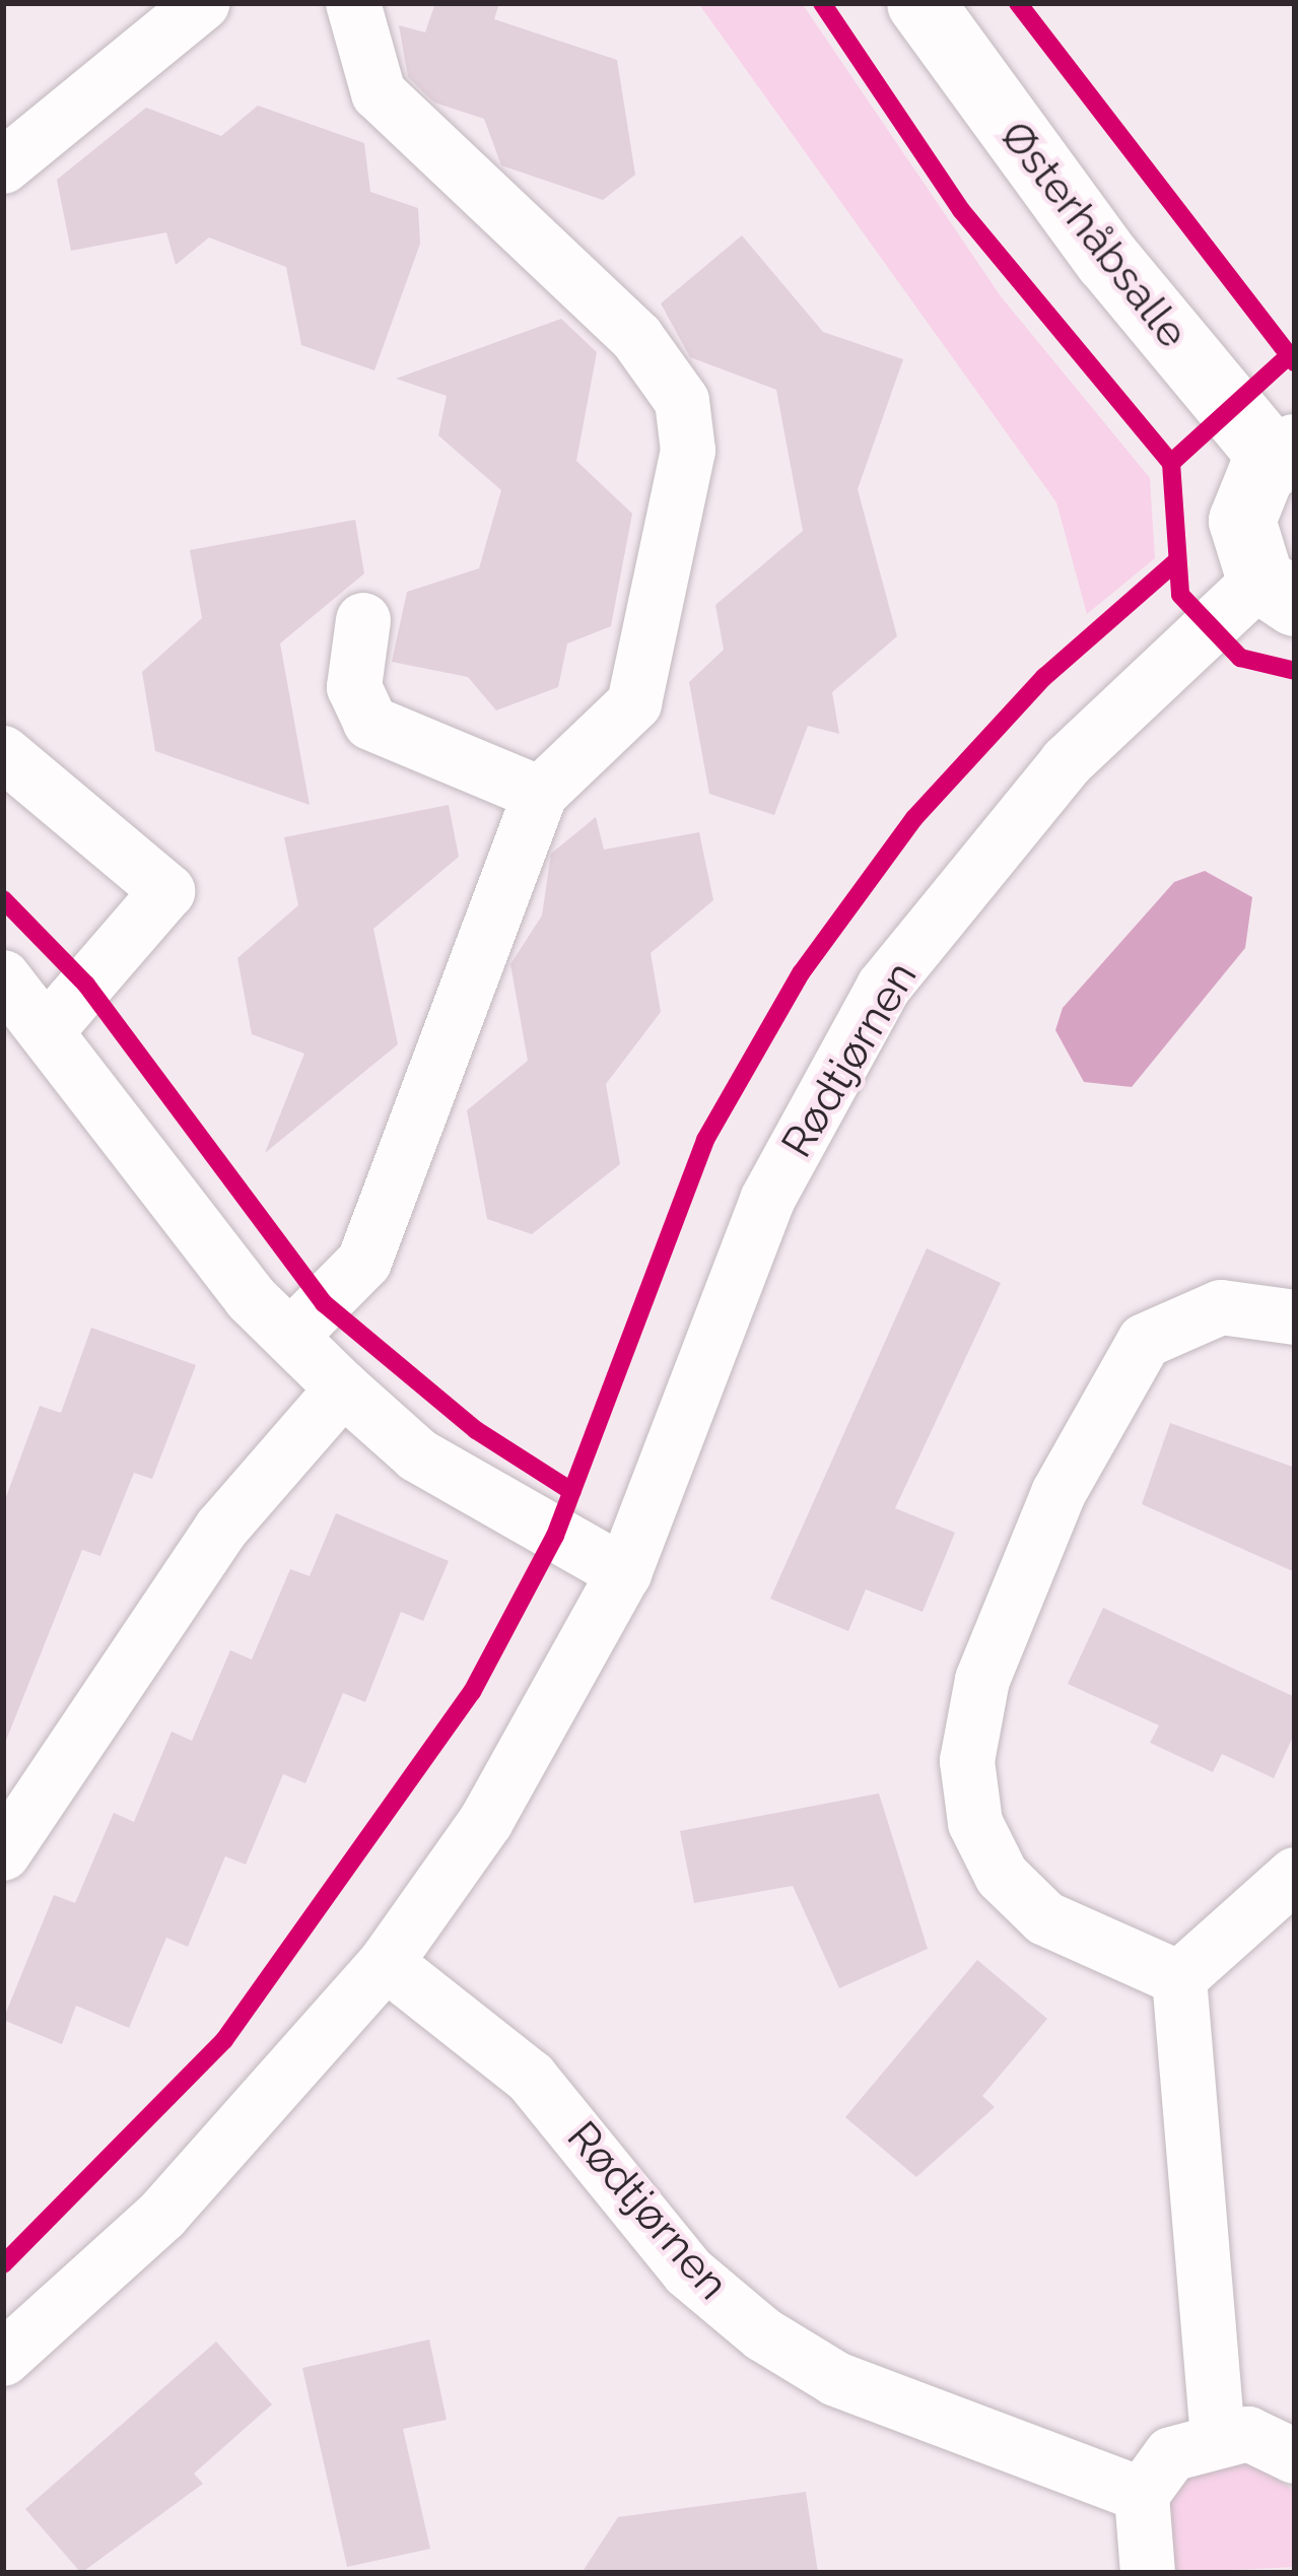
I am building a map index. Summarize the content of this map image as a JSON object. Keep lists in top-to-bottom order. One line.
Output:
{"streets":{"street":["Østerhåbsalle","Rødtjørnen"]}}
